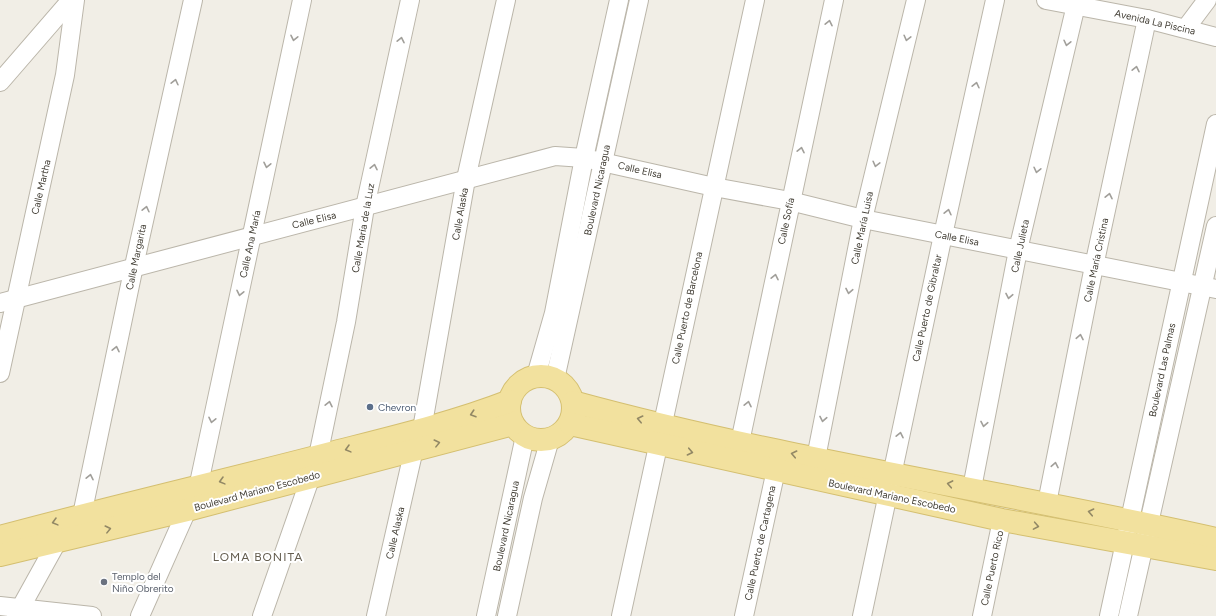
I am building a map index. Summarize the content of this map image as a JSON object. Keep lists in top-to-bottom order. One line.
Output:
{"streets":{"main road":["Boulevard Mariano Escobedo"],"street":["Avenida La Piscina","Calle Elisa","Calle Martha","Boulevard Nicaragua","Calle Alaska","Calle Sofía","Calle María de la Luz","Calle María Luisa","Calle Ana María","Calle Julieta","Calle Margarita","Calle María Cristina","Calle Puerto de Barcelona","Calle Puerto de Gibraltar","Boulevard Las Palmas","Calle Puerto de Cartagena","Calle Puerto Rico"]},"crossings":[["Avenida La Piscina","Calle Julieta"],["Avenida La Piscina","Calle María Cristina"],["Calle Elisa","Calle Martha"],["Calle Elisa","Boulevard Nicaragua"],["Calle Elisa","Calle Alaska"],["Calle Elisa","Calle Sofía"],["Calle Elisa","Calle María de la Luz"],["Calle Elisa","Calle María Luisa"],["Calle Elisa","Calle Ana María"],["Calle Elisa","Calle Julieta"],["Calle Elisa","Calle Margarita"],["Calle Elisa","Calle María Cristina"],["Calle Elisa","Calle Puerto de Barcelona"],["Calle Elisa","Calle Puerto de Gibraltar"],["Calle Elisa","Boulevard Las Palmas"],["Boulevard Nicaragua","Boulevard Mariano Escobedo"],["Calle Alaska","Boulevard Mariano Escobedo"],["Calle María de la Luz","Boulevard Mariano Escobedo"],["Calle Ana María","Boulevard Mariano Escobedo"],["Calle Margarita","Boulevard Mariano Escobedo"],["Calle Puerto de Barcelona","Boulevard Mariano Escobedo"],["Calle Puerto de Gibraltar","Boulevard Mariano Escobedo"],["Boulevard Las Palmas","Boulevard Mariano Escobedo"],["Boulevard Mariano Escobedo","Calle Puerto de Cartagena"],["Boulevard Mariano Escobedo","Calle Puerto Rico"]],"one_way":["Calle Sofía","Calle María de la Luz","Calle María Luisa","Calle Ana María","Calle Julieta","Calle Margarita","Calle María Cristina","Calle Puerto de Gibraltar"],"districts":["LOMA BONITA"],"places":["Chevron","Templo del Niño Obrerito"]}
